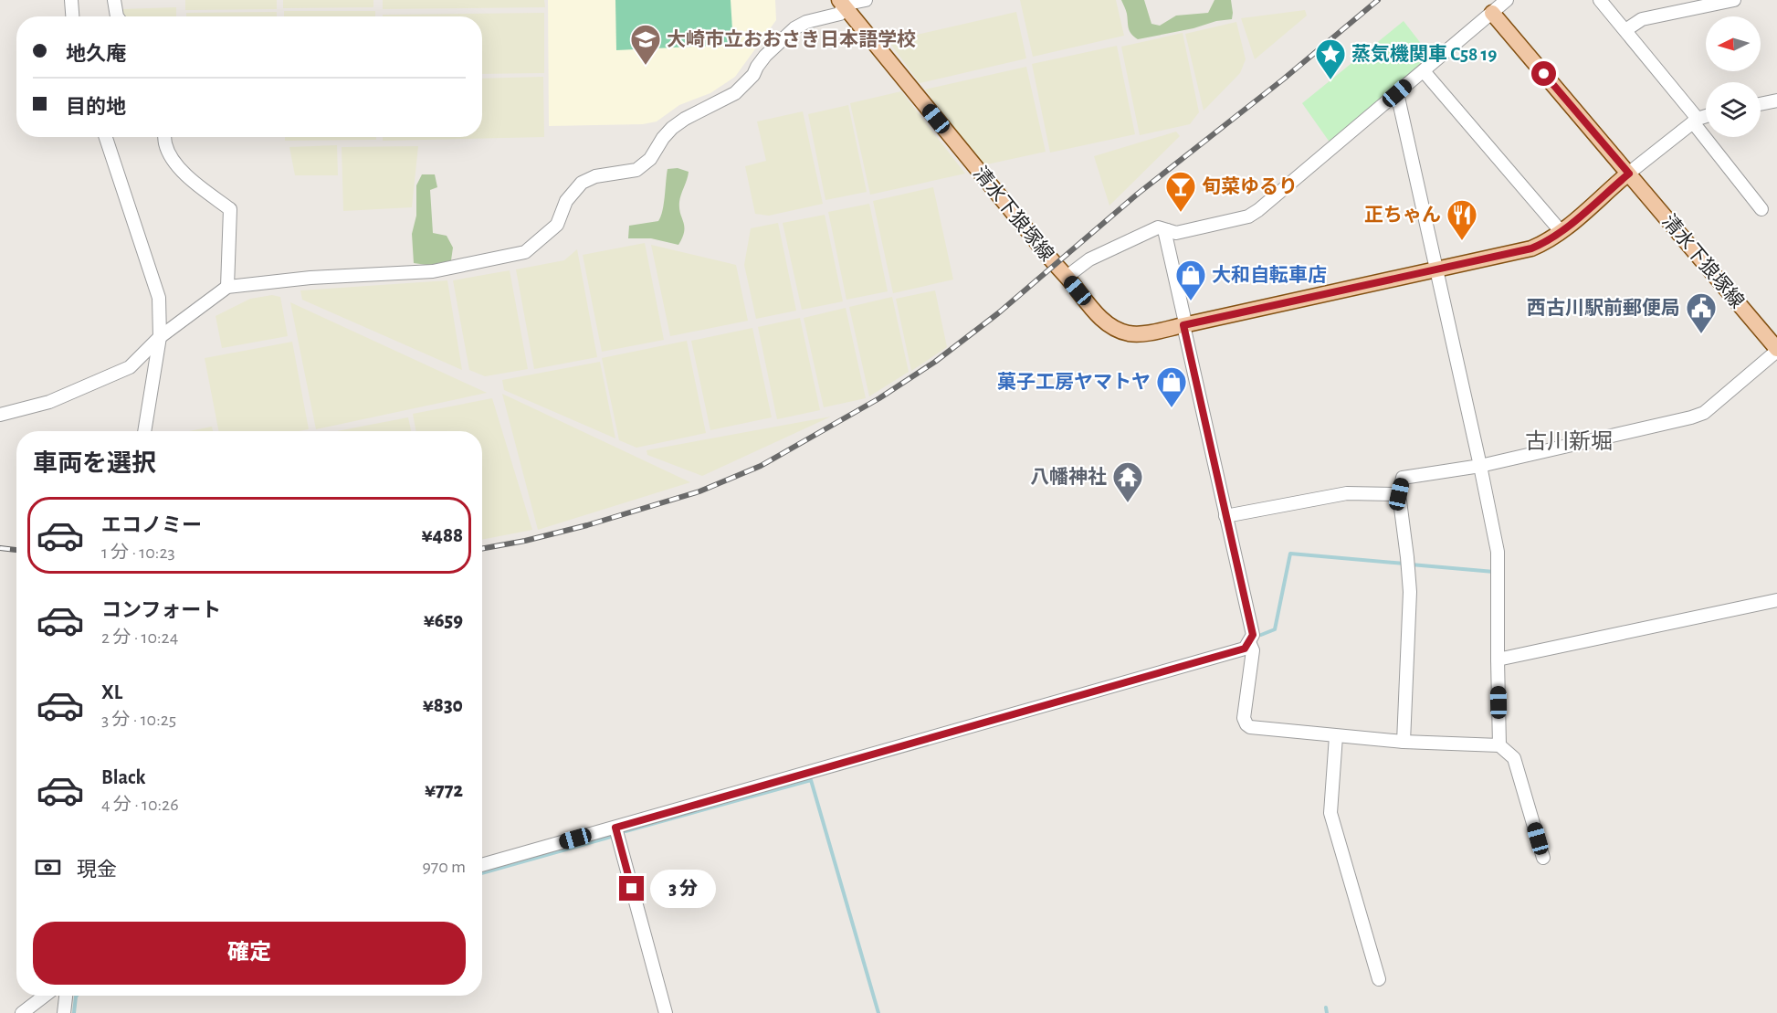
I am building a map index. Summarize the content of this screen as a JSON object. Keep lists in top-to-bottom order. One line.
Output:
{"streets":{"main road":["清水下狼塚線"]},"districts":["古川新堀"],"places":{"school or university":["大崎市立おおさき日本語学校"],"place":["蒸気機関車 C58 19"],"bar":["旬菜ゆるり"],"restaurant":["正ちゃん"],"shop":["大和自転車店","菓子工房ヤマトヤ"],"public building":["西古川駅前郵便局"],"temple":["八幡神社"]},"north":"left","page":{"banner":["地久庵","目的地"],"heading":"車両を選択","list":[{"name":"エコノミー","note":"1 分 · 10:23","value":"¥488"},{"name":"コンフォート","note":"2 分 · 10:24","value":"¥659"},{"name":"XL","note":"3 分 · 10:25","value":"¥830"},{"name":"Black","note":"4 分 · 10:26","value":"¥772"}],"pay":["現金","970 m"],"bubble":"3 分","buttons":"確定"}}
